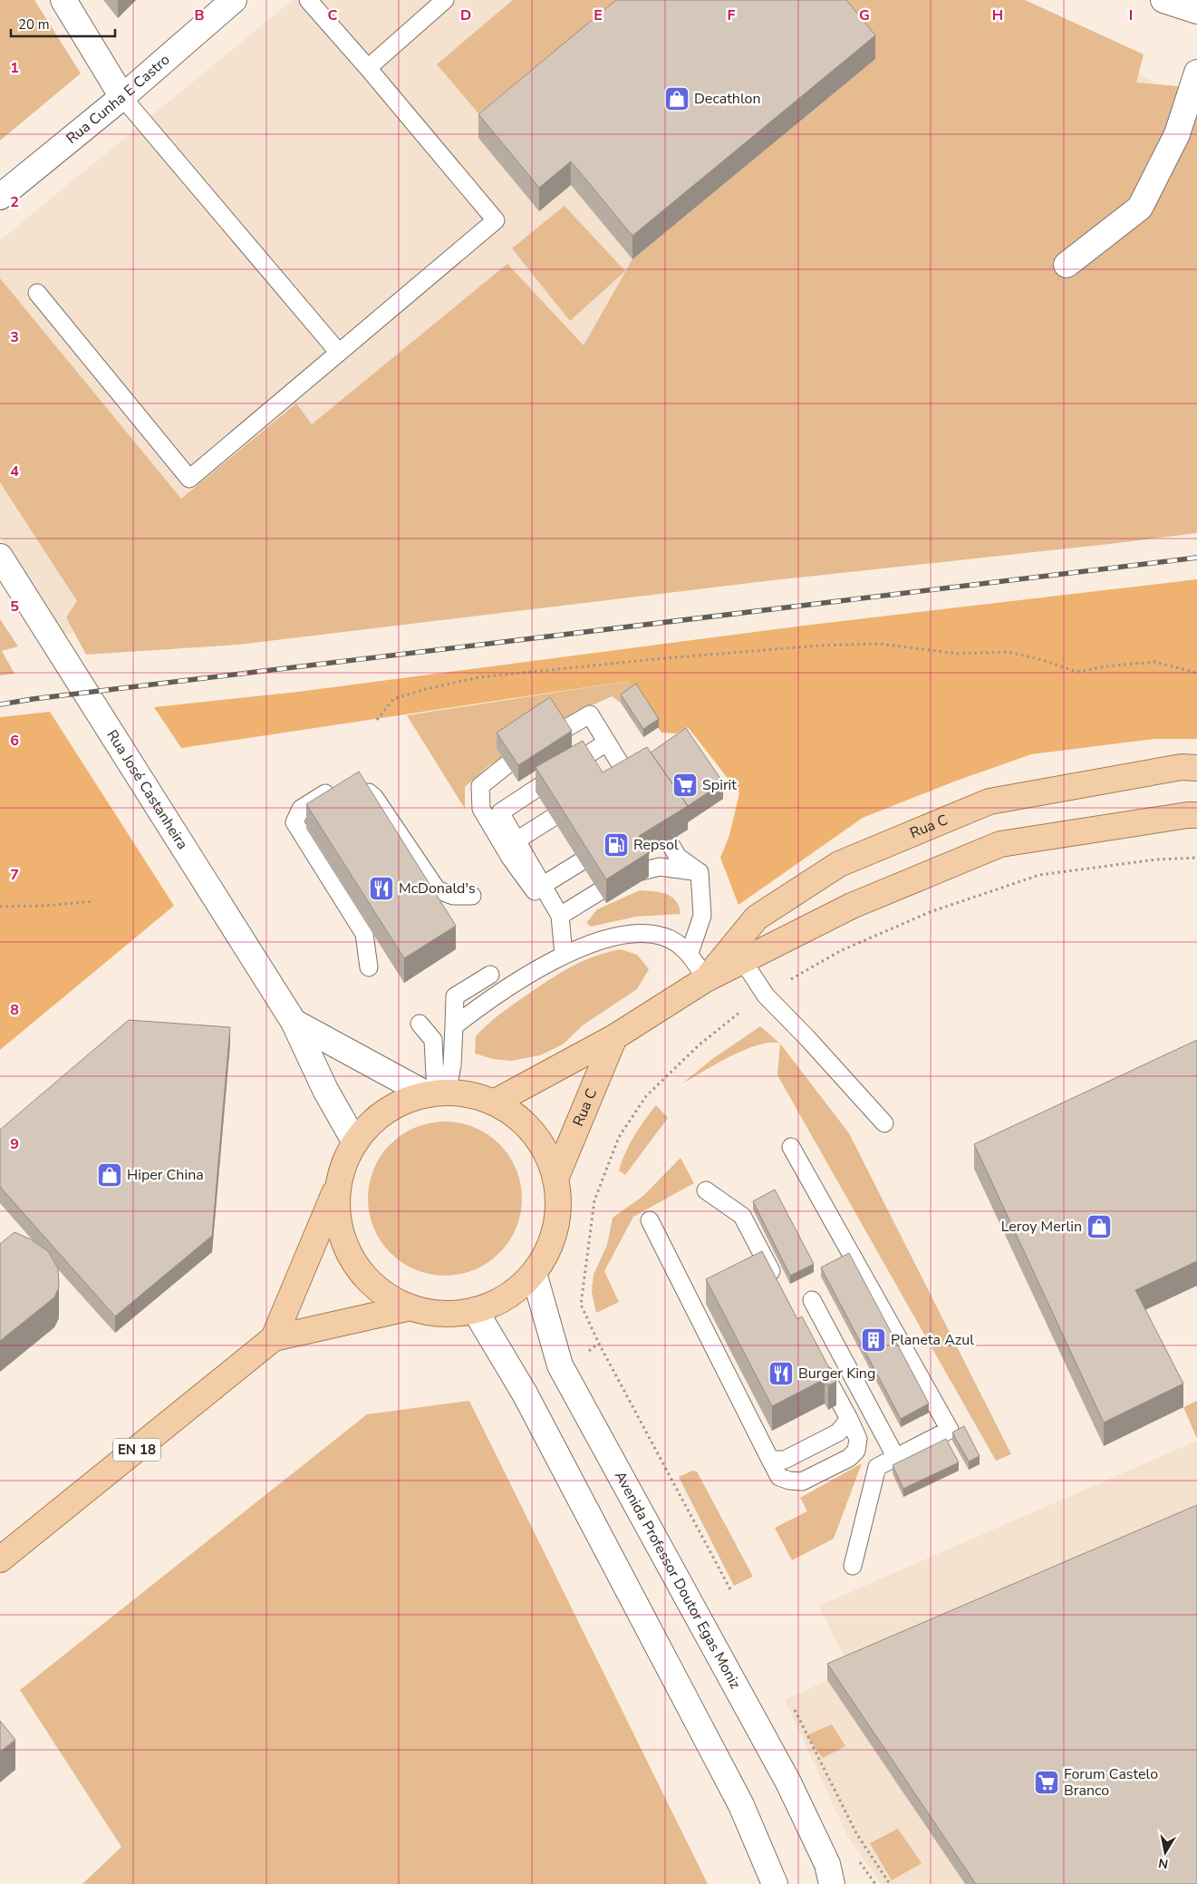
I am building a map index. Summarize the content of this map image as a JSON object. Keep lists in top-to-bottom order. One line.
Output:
{"streets":{"main road":["Rua C","EN 18"],"street":["Rua Cunha E Castro","Rua José Castanheira","Avenida Professor Doutor Egas Moniz"]},"places":{"shop":["Decathlon","Hiper China","Leroy Merlin"],"supermarket":["Spirit","Forum Castelo Branco"],"fuel station":["Repsol"],"restaurant":["McDonald's","Burger King"],"building":["Planeta Azul"]},"scale_bar":"20 m","north":"bottom","grid":{"columns":["B","C","D","E","F","G","H","I"],"rows":["1","2","3","4","5","6","7","8","9"]}}
